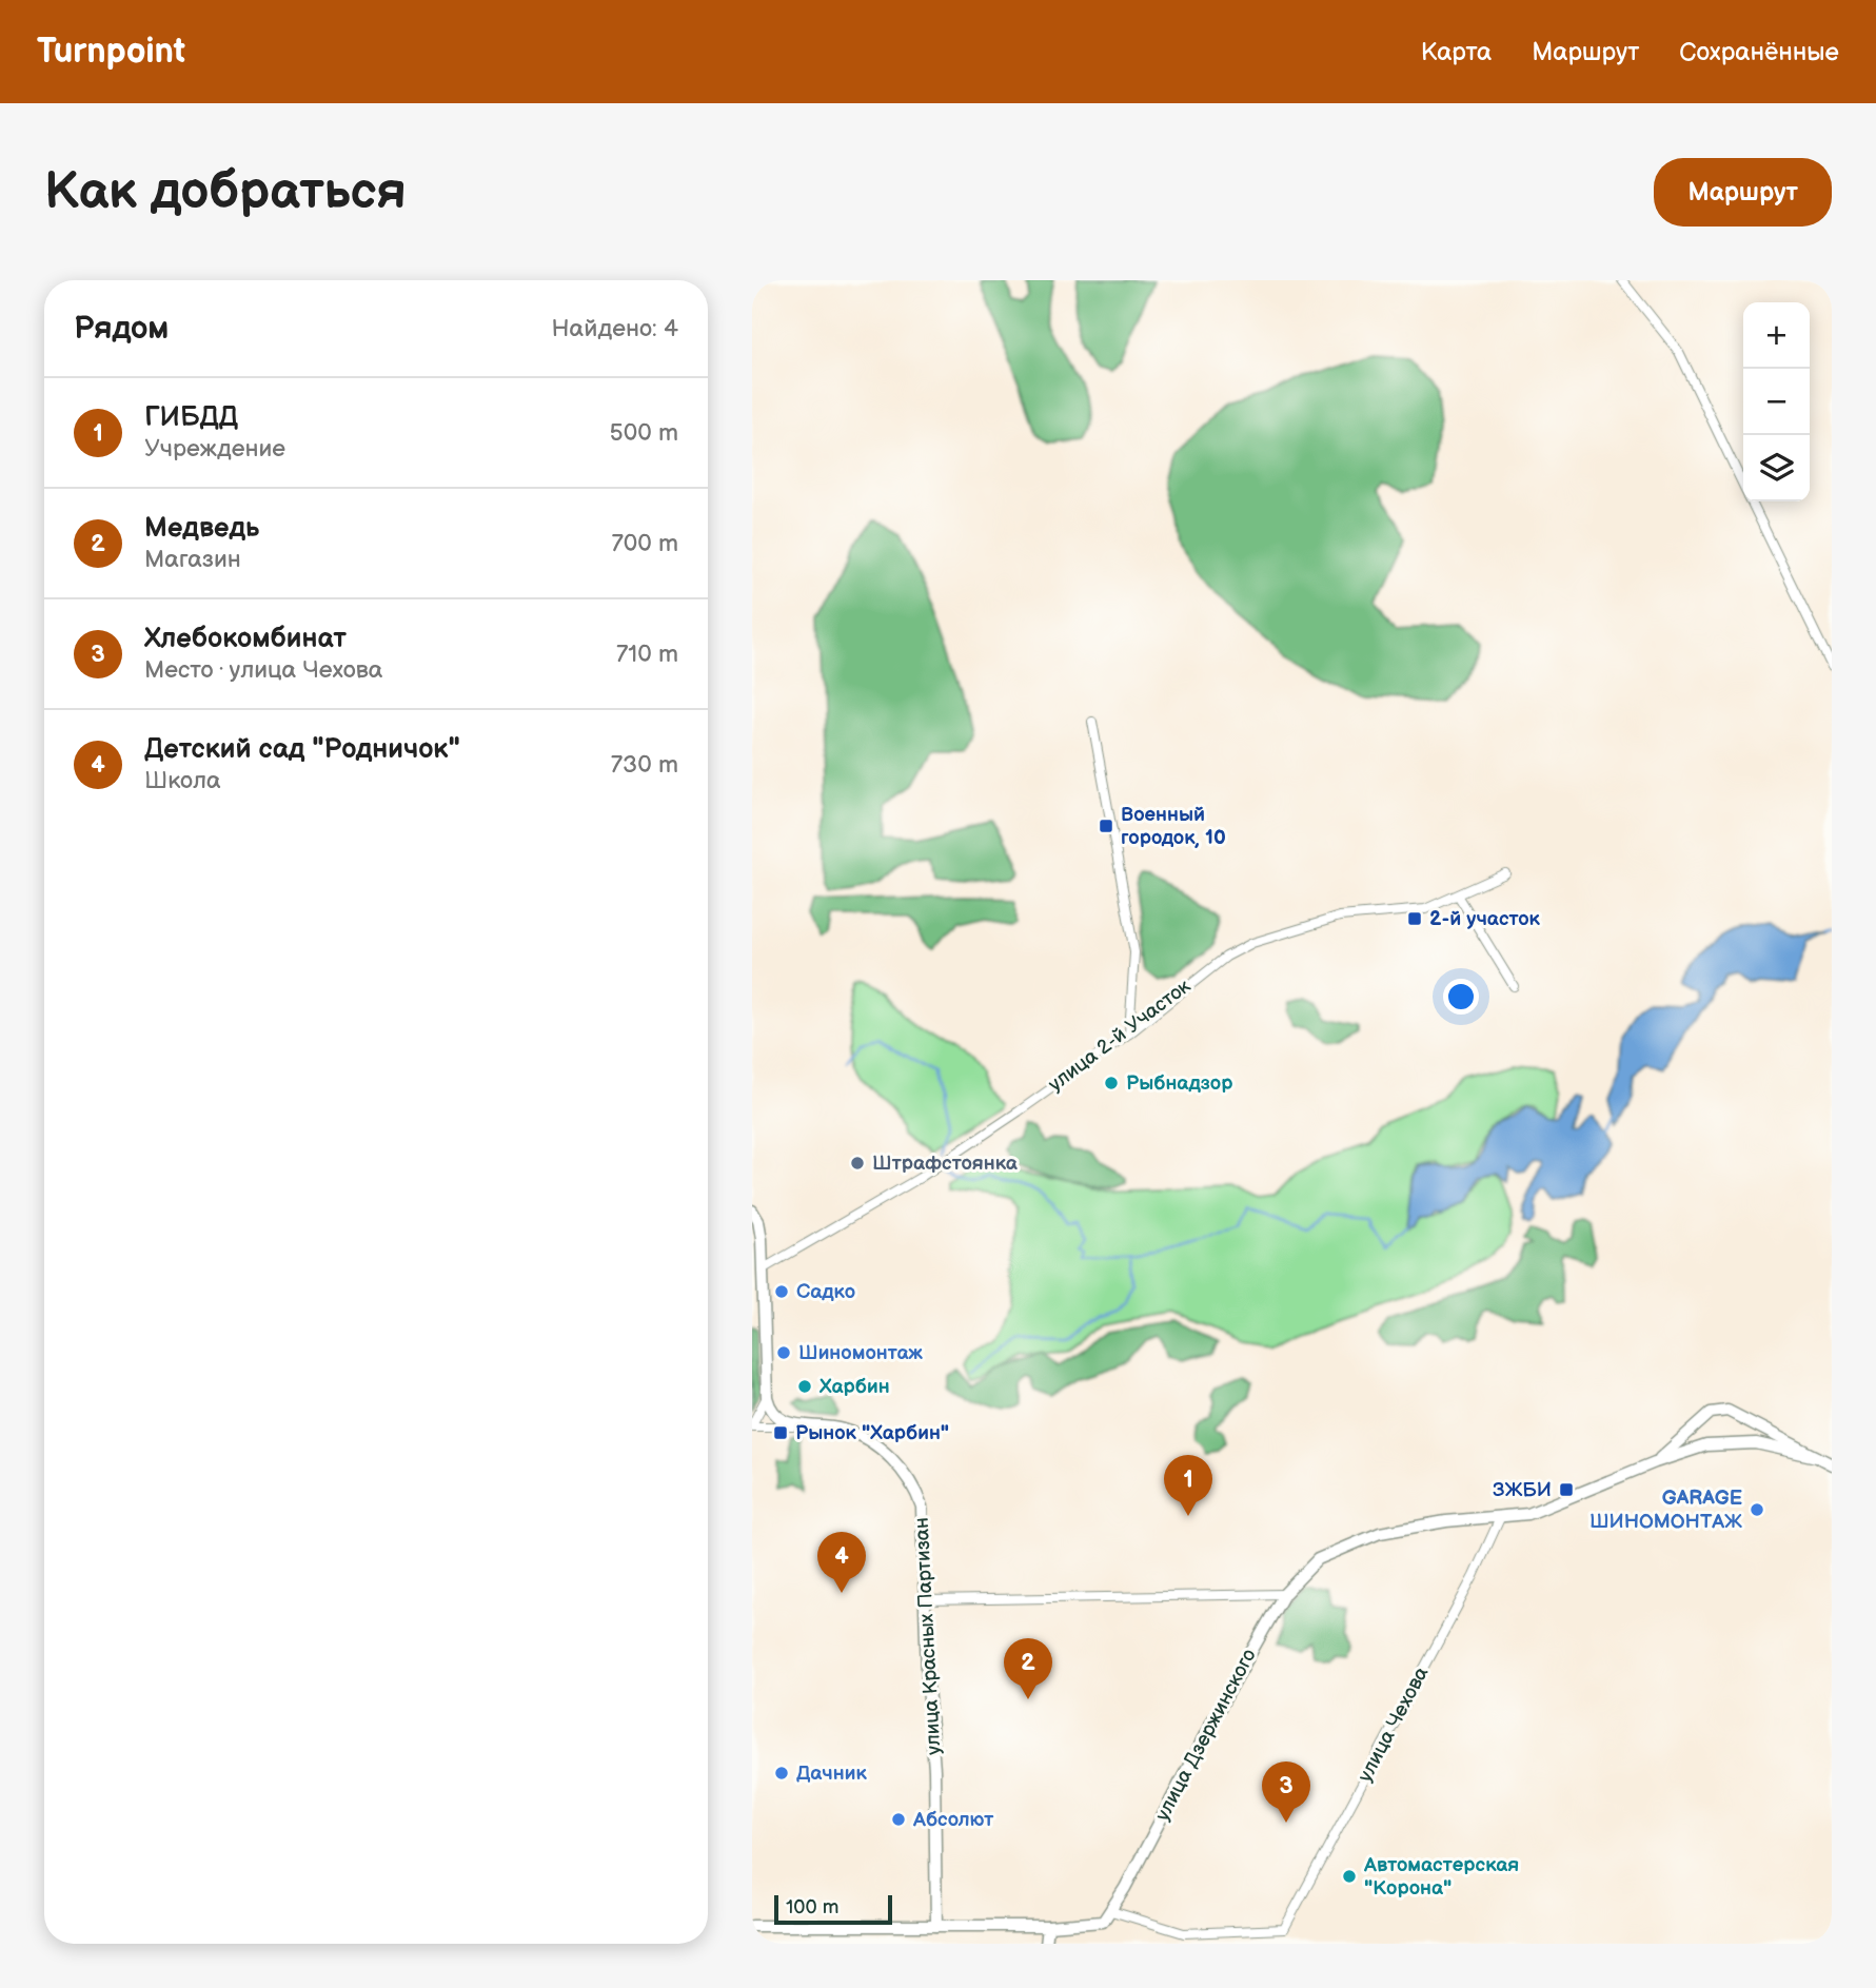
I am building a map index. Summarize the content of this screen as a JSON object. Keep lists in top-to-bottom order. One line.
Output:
{"streets":{"street":["улица 2-й Участок","улица Красных Партизан","улица Чехова","улица Дзержинского"]},"crossings":[["улица Чехова","улица Дзержинского"]],"places":{"transit":["Военный городок, 10","2-й участок","Рынок \"Харбин\"","ЗЖБИ"],"other":["Рыбнадзор","Штрафстоянка","Садко","Шиномонтаж","Харбин","GARAGE ШИНОМОНТАЖ","Дачник","Абсолют","Автомастерская \"Корона\""]},"scale_bar":"100 m","page":{"header":"Turnpoint","nav":["Карта","Маршрут","Сохранённые"],"buttons":"Маршрут","title":"Как добраться","heading":["Рядом","Найдено: 4"],"map_buttons":["+","−"],"list":[{"mark":"1","name":"ГИБДД","note":"Учреждение","value":"500 m"},{"mark":"2","name":"Медведь","note":"Магазин","value":"700 m"},{"mark":"3","name":"Хлебокомбинат","note":"Место · улица Чехова","value":"710 m"},{"mark":"4","name":"Детский сад \"Родничок\"","note":"Школа","value":"730 m"}],"pins":["1","4","2","3"],"scale":"100 m"}}
